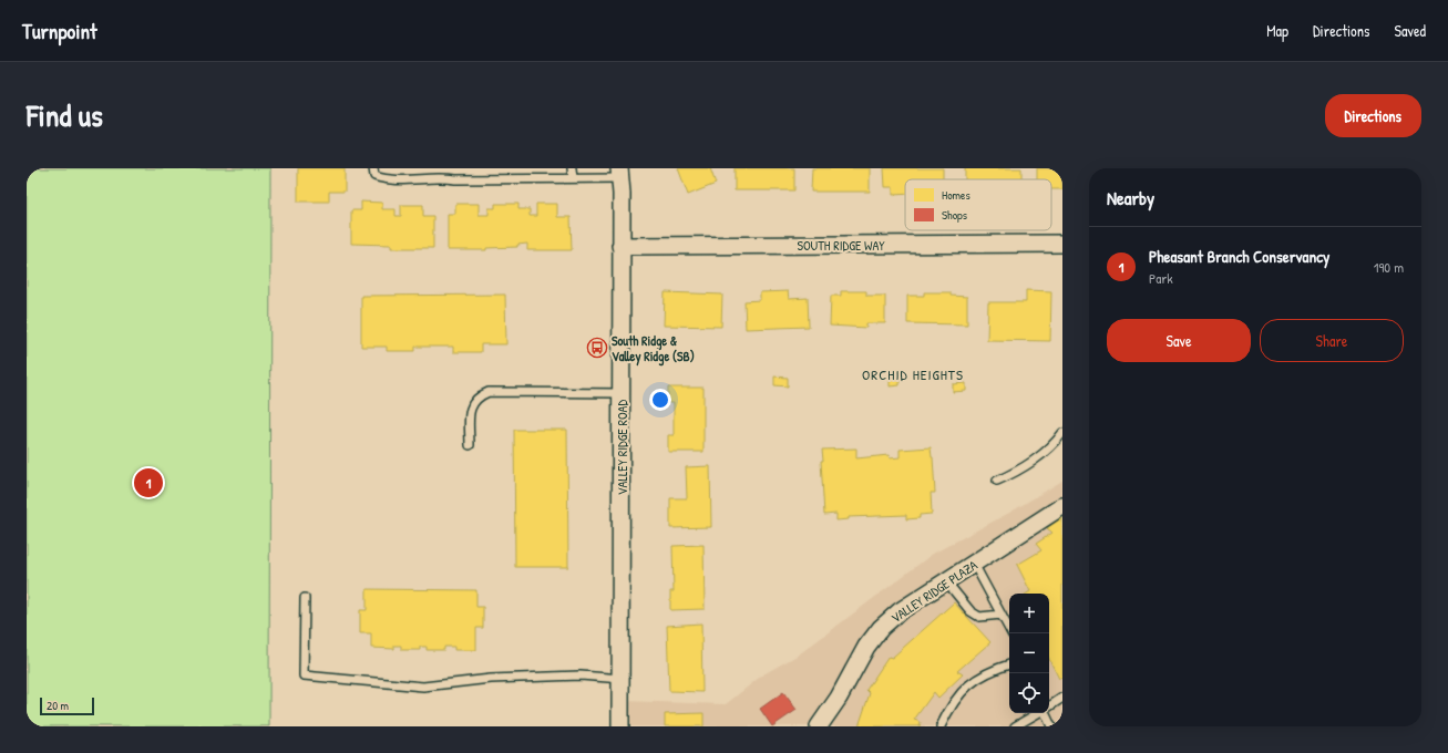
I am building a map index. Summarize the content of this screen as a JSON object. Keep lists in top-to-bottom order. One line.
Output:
{"streets":{"street":["SOUTH RIDGE WAY","VALLEY RIDGE ROAD","VALLEY RIDGE PLAZA"]},"crossings":[["SOUTH RIDGE WAY","VALLEY RIDGE ROAD"]],"districts":["ORCHID HEIGHTS"],"places":{"bus stop":["South Ridge & Valley Ridge (SB)"]},"legend":["Homes","Shops"],"scale_bar":"20 m","page":{"header":"Turnpoint","nav":["Map","Directions","Saved"],"title":"Find us","buttons":["Directions",["Save","Share"]],"heading":"Nearby","list":[{"mark":"1","name":"Pheasant Branch Conservancy","note":"Park","value":"190 m"}],"pins":"1","map_buttons":["+","−"],"scale":"20 m"}}
